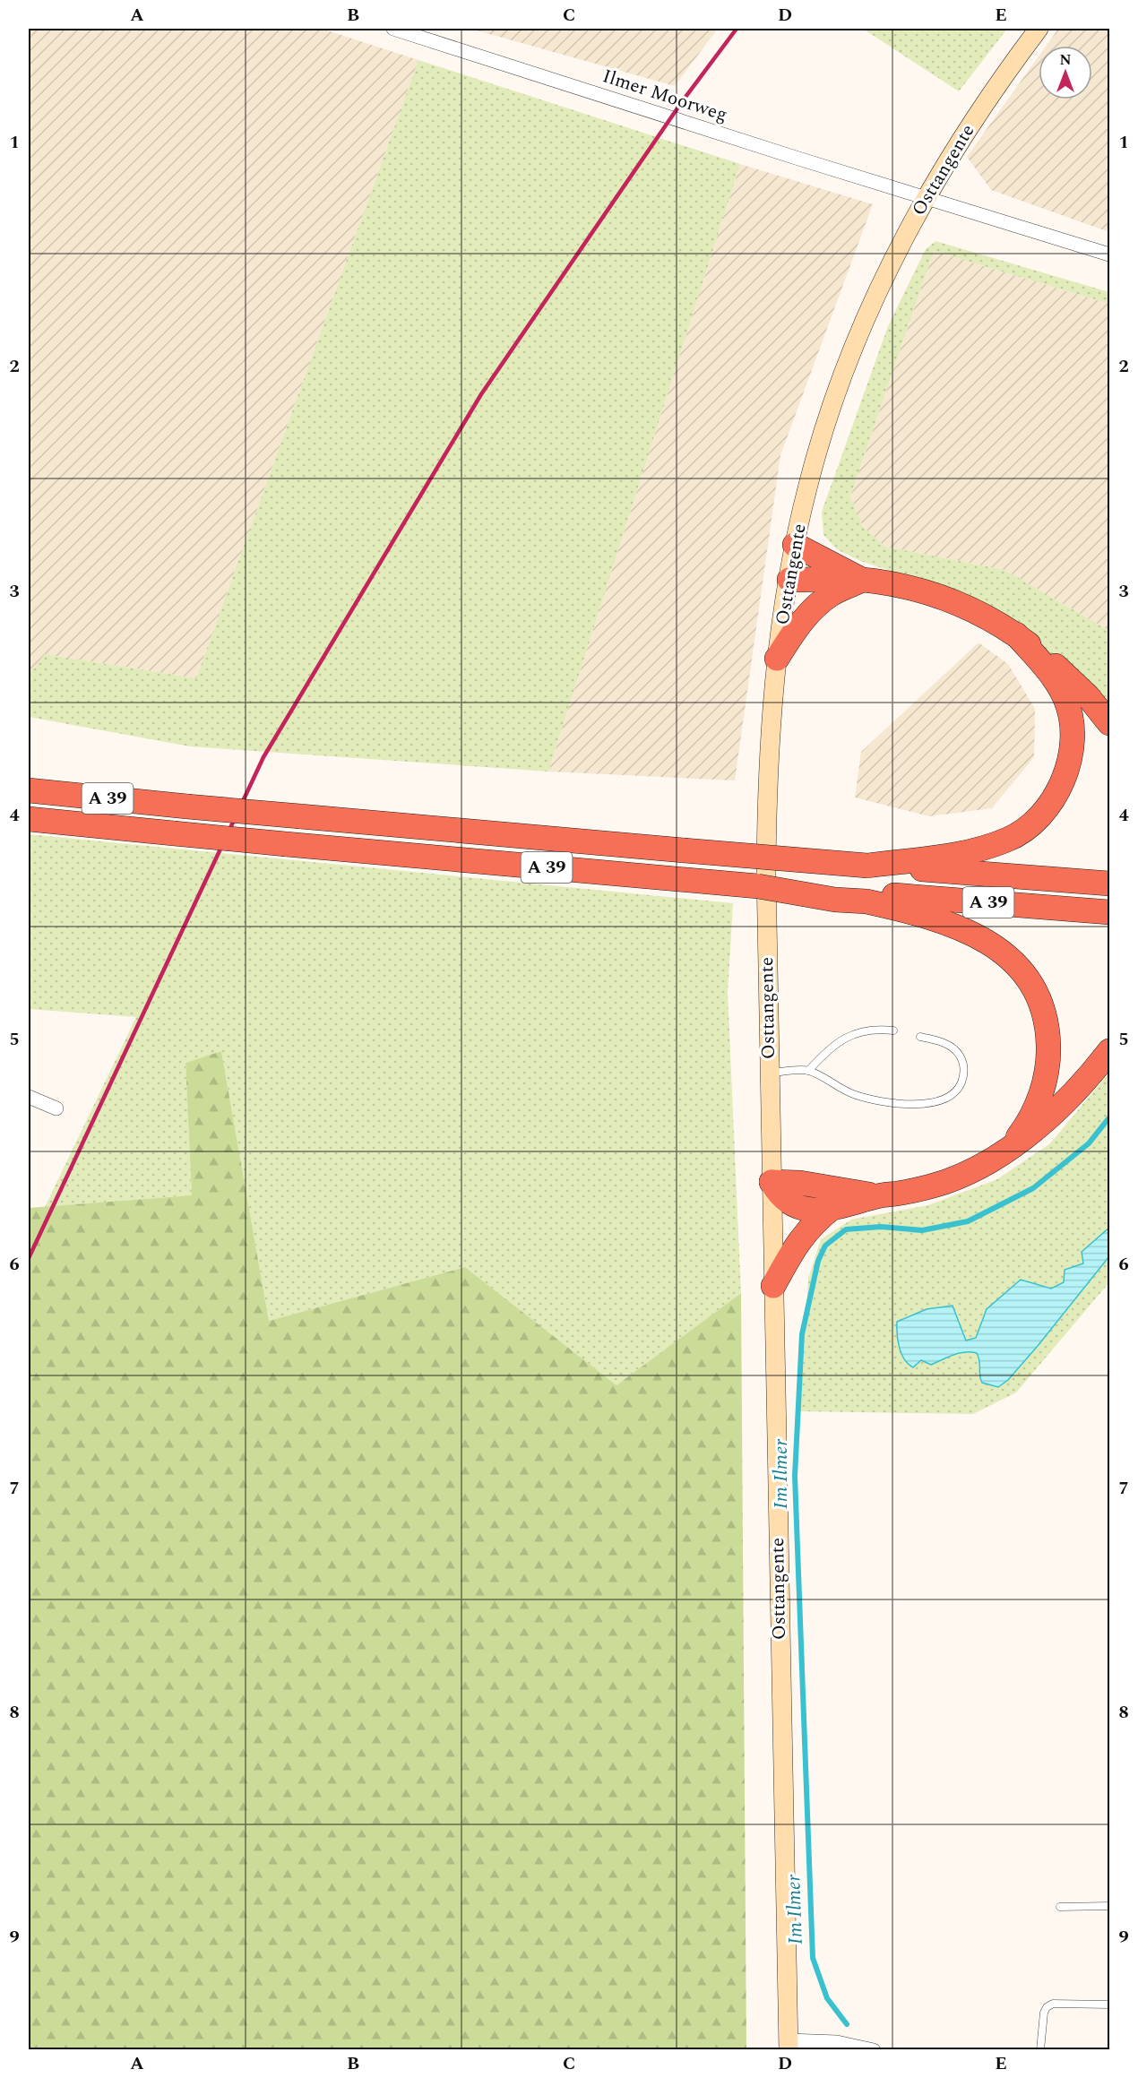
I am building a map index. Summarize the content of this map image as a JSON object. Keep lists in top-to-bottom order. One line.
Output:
{"streets":{"highway":["A 39"],"main road":["Osttangente"],"street":["Ilmer Moorweg"]},"crossings":[["Ilmer Moorweg","Osttangente"]],"water":["Im Ilmer"],"north":"top","grid":{"columns":["A","B","C","D","E"],"rows":["1","2","3","4","5","6","7","8","9"]}}
